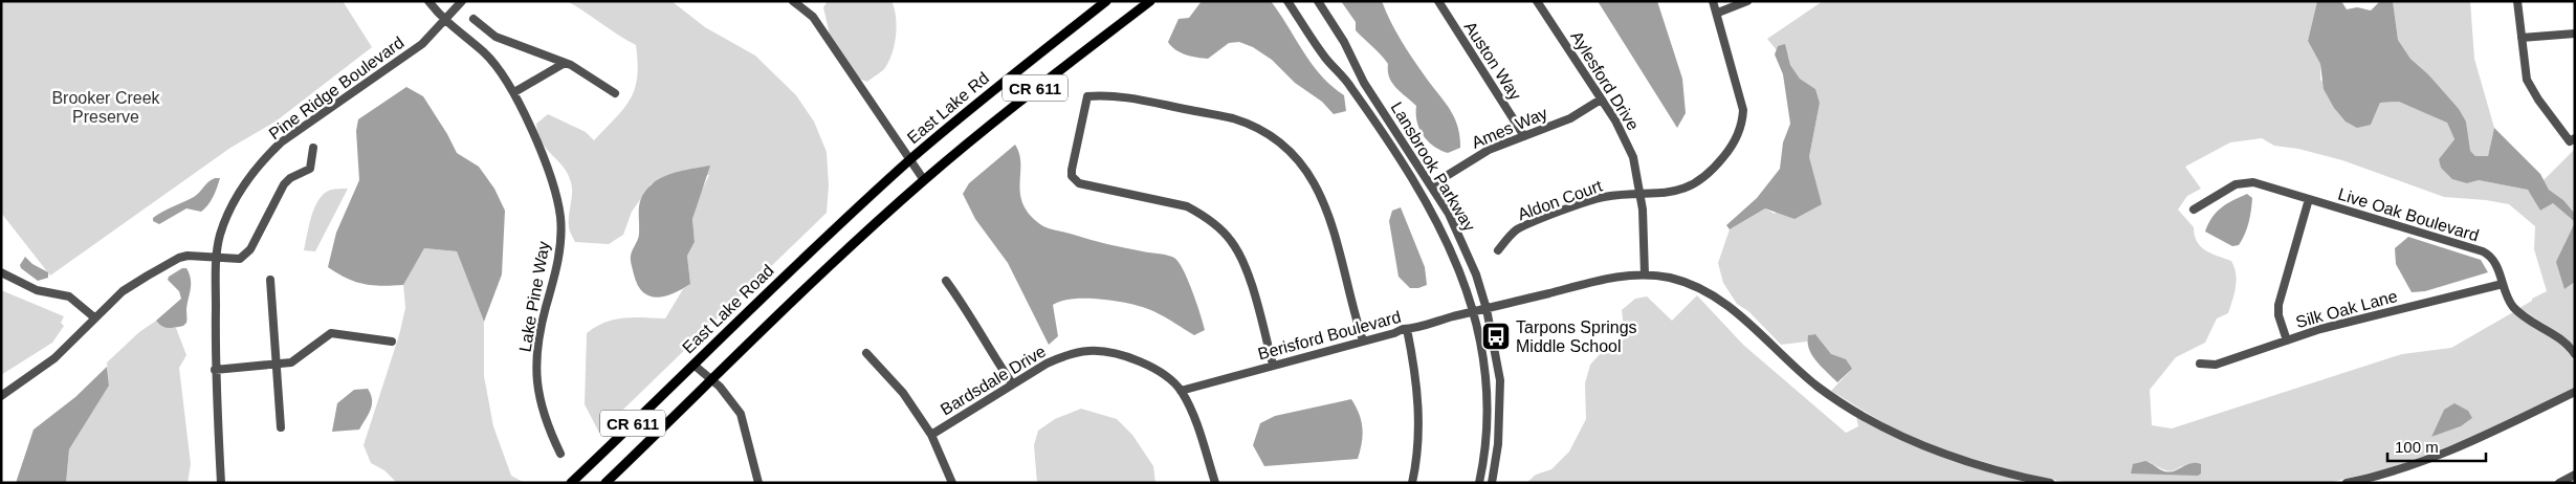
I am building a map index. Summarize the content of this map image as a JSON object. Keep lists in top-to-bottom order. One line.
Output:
{"streets":{"main road":["CR 611","East Lake Rd","East Lake Road"],"street":["Auston Way","Aylesford Drive","Pine Ridge Boulevard","Ames Way","Lansbrook Parkway","Aldon Court","Live Oak Boulevard","Lake Pine Way","Silk Oak Lane","Berisford Boulevard","Bardsdale Drive"]},"crossings":[["Auston Way","Ames Way"],["Aylesford Drive","Ames Way"],["Aylesford Drive","Aldon Court"],["Aylesford Drive","Berisford Boulevard"],["Pine Ridge Boulevard","Lake Pine Way"],["East Lake Rd","East Lake Road"],["Ames Way","Lansbrook Parkway"],["Lansbrook Parkway","Berisford Boulevard"],["Live Oak Boulevard","Silk Oak Lane"],["Berisford Boulevard","Bardsdale Drive"]],"parks":["Brooker Creek Preserve"],"places":{"bus stop":["Tarpons Springs Middle School"]},"scale_bar":"100 m"}
